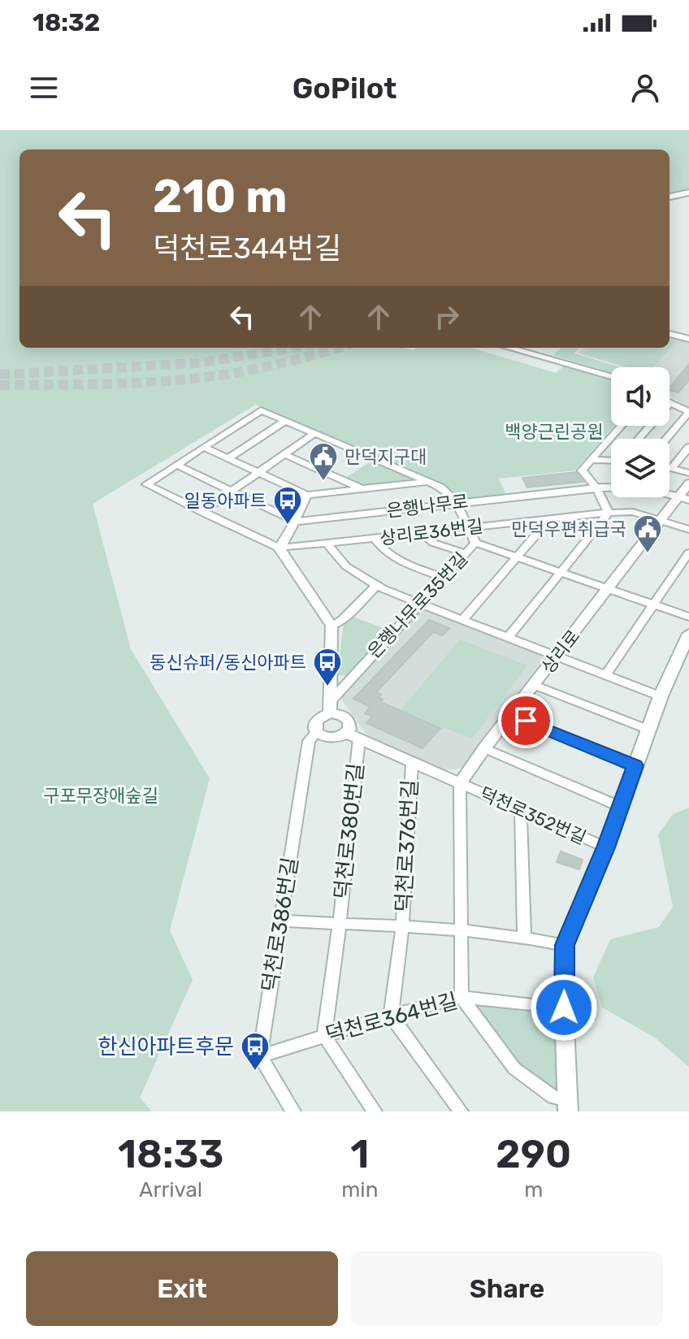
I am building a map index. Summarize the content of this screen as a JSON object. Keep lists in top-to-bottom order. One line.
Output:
{"streets":{"street":["은행나무로","상리로36번길","은행나무로35번길","상리로","덕천로352번길","덕천로380번길","덕천로376번길","덕천로386번길","덕천로364번길"]},"crossings":[["은행나무로","은행나무로35번길"],["은행나무로","상리로"],["상리로36번길","은행나무로35번길"],["상리로36번길","상리로"],["은행나무로35번길","덕천로386번길"],["상리로","덕천로352번길"],["덕천로380번길","덕천로376번길"],["덕천로380번길","덕천로386번길"],["덕천로380번길","덕천로364번길"],["덕천로376번길","덕천로364번길"],["덕천로386번길","덕천로364번길"]],"parks":["백양근린공원","구포무장애숲길"],"places":{"public building":["만덕지구대","만덕우편취급국"],"bus stop":["일동아파트","동신슈퍼/동신아파트","한신아파트후문"]},"page":{"status":"18:32","header":"GoPilot","turn":["210 m","덕천로344번길"],"eta":["18:33","Arrival","1","min","290","m"],"buttons":["Exit","Share"]}}
